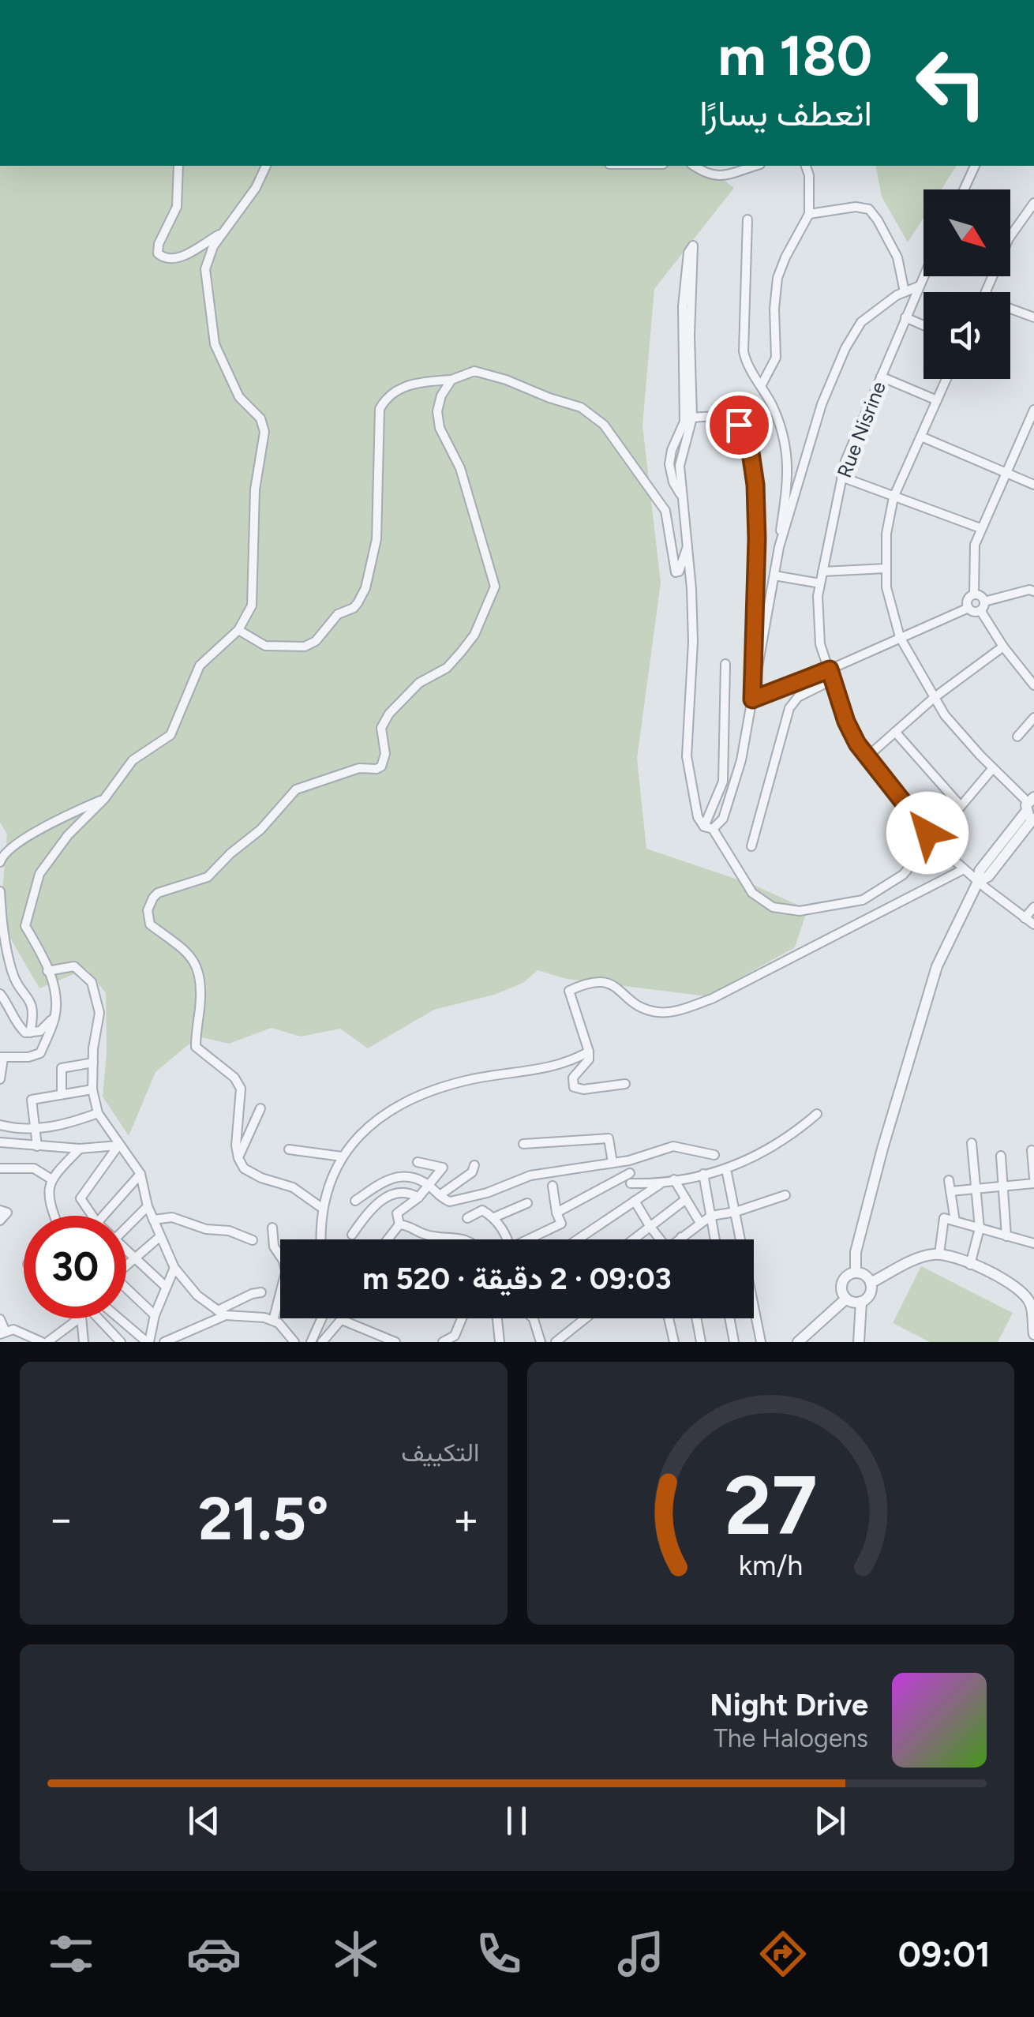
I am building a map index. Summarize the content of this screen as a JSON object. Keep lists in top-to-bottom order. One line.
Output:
{"streets":{"street":["Rue Nisrine"]},"north":"bottom right","page":{"turn":["180 m","انعطف يسارًا"],"limit":"30","trip":"09:03 · 2 دقيقة · 520 m","tile":"التكييف","heat":["−","21.5°","+"],"song":["Night Drive","The Halogens"],"tabs":"09:01","gauge":["27","km/h"]}}
